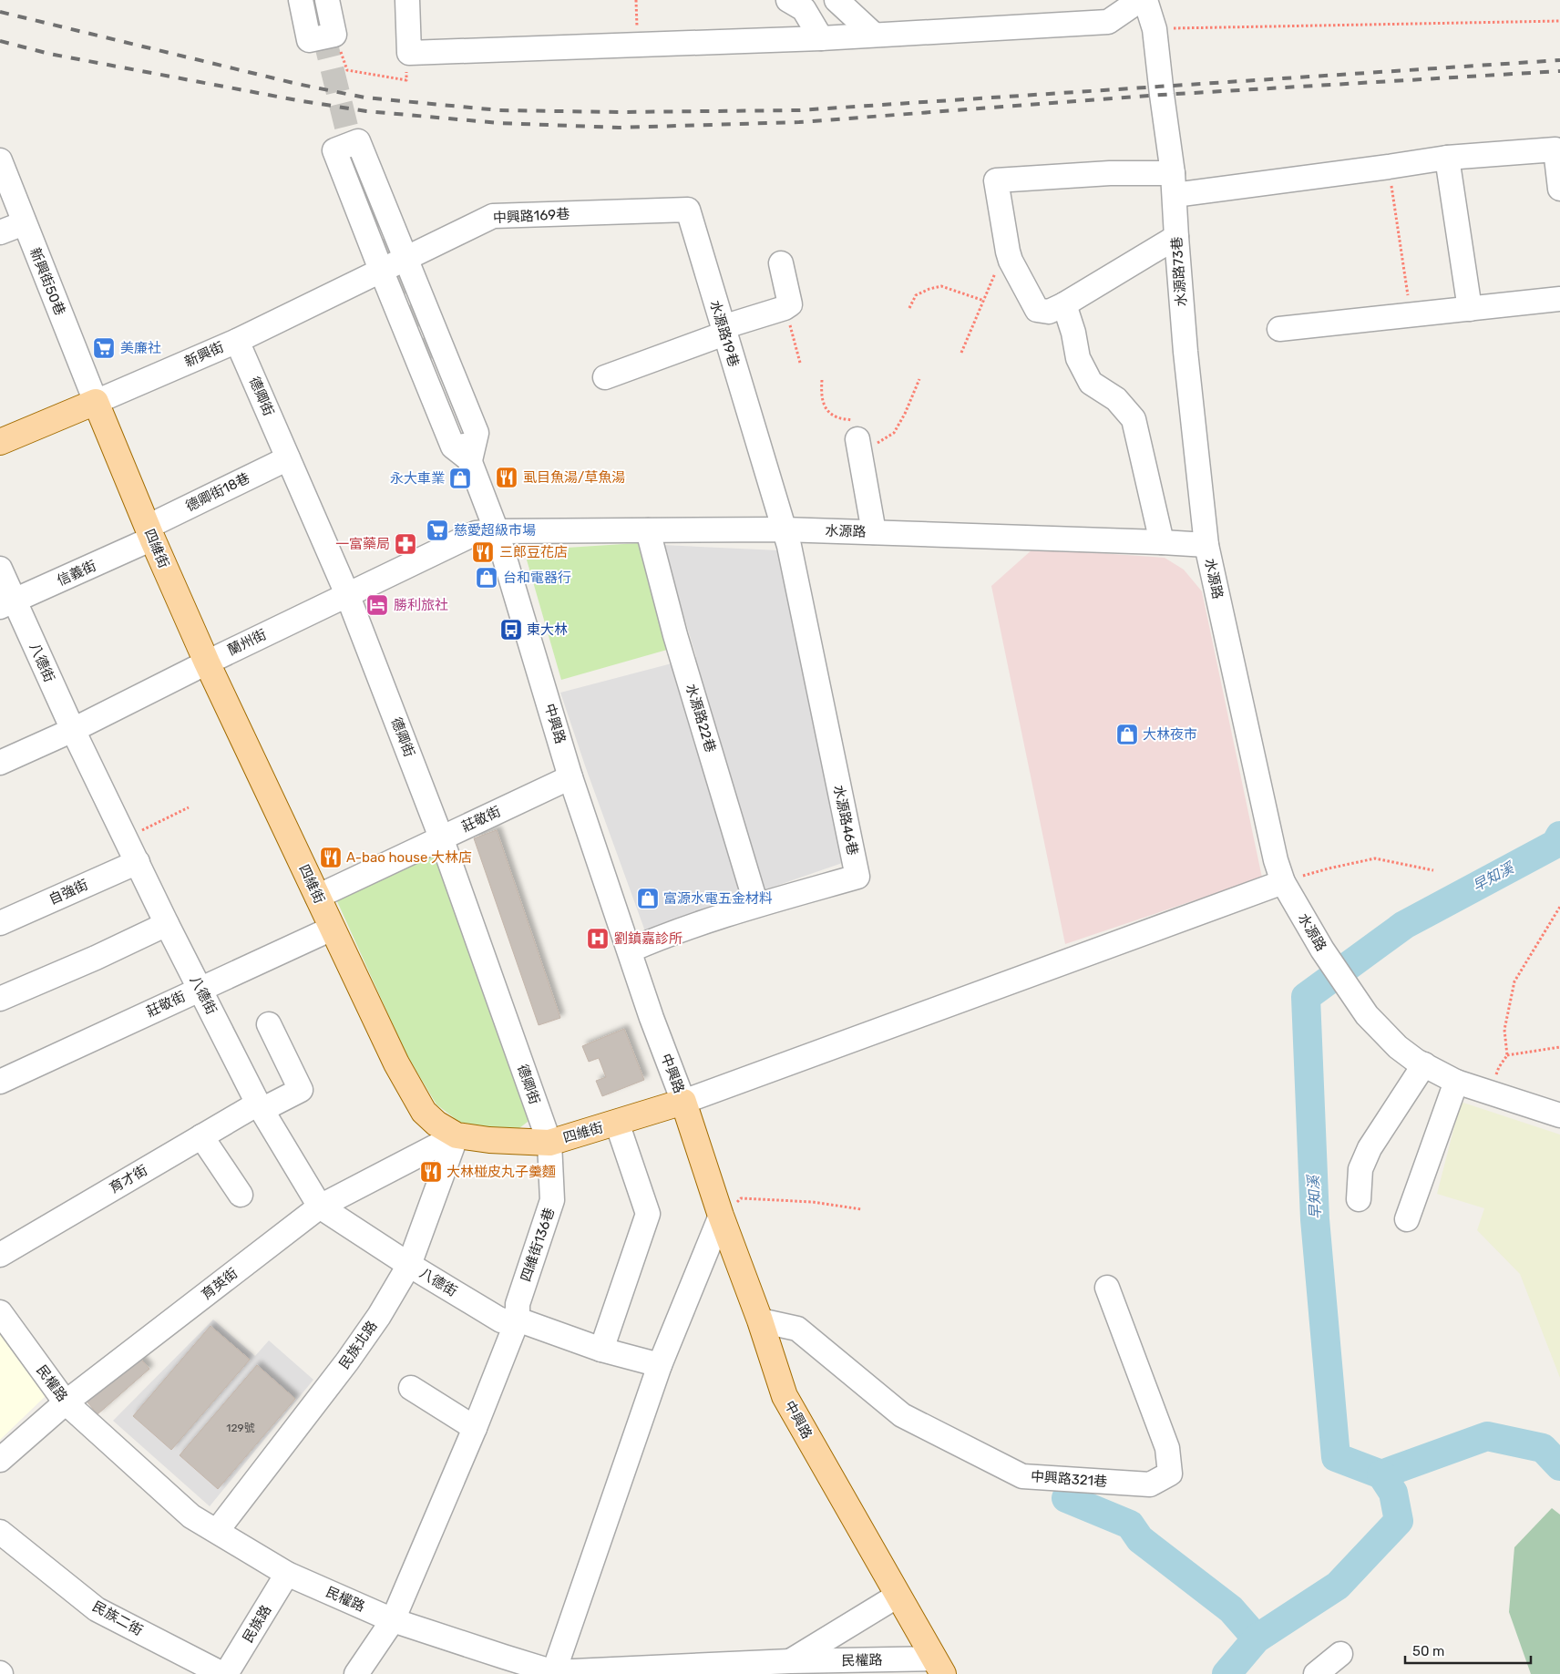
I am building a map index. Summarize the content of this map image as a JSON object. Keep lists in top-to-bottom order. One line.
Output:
{"streets":{"main road":["新興街","四維街","中興路"],"street":["中興路169巷","水源路73巷","新興街50巷","水源路19巷","德卿街","德卿街18巷","水源路","信義街","蘭州街","八德街","水源路22巷","莊敬街","水源路46巷","自強街","育才街","四維街136巷","育英街","民族北路","民權路","中興路321巷","民族二街","民族路"]},"crossings":[["中興路169巷","水源路19巷"],["中興路169巷","新興街"],["水源路73巷","水源路"],["新興街50巷","新興街"],["新興街50巷","四維街"],["水源路19巷","水源路"],["水源路19巷","水源路46巷"],["新興街","德卿街"],["新興街","四維街"],["德卿街","德卿街18巷"],["德卿街","四維街"],["德卿街","蘭州街"],["德卿街","莊敬街"],["德卿街","四維街136巷"],["德卿街18巷","四維街"],["德卿街18巷","信義街"],["水源路","蘭州街"],["水源路","水源路22巷"],["水源路","中興路"],["水源路","水源路46巷"],["四維街","信義街"],["四維街","蘭州街"],["四維街","中興路"],["四維街","莊敬街"],["四維街","四維街136巷"],["四維街","育英街"],["四維街","民族北路"],["信義街","八德街"],["蘭州街","八德街"],["蘭州街","中興路"],["八德街","莊敬街"],["八德街","自強街"],["八德街","育才街"],["八德街","四維街136巷"],["八德街","育英街"],["八德街","民族北路"],["水源路22巷","水源路46巷"],["中興路","莊敬街"],["中興路","水源路46巷"],["中興路","民權路"],["中興路","中興路321巷"],["育英街","民族北路"],["育英街","民權路"],["民族北路","民權路"],["民權路","民族路"],["民族二街","民族路"]],"water":["早知溪"],"places":{"supermarket":["美廉社","慈愛超級市場"],"restaurant":["虱目魚湯/草魚湯","三郎豆花店","A-bao house 大林店","大林椪皮丸子羹麵"],"shop":["永大車業","台和電器行","大林夜市","富源水電五金材料"],"pharmacy":["一富藥局"],"hotel":["勝利旅社"],"bus stop":["東大林"],"hospital":["劉鎮嘉診所"]},"house_numbers":["129號"],"scale_bar":"50 m"}
